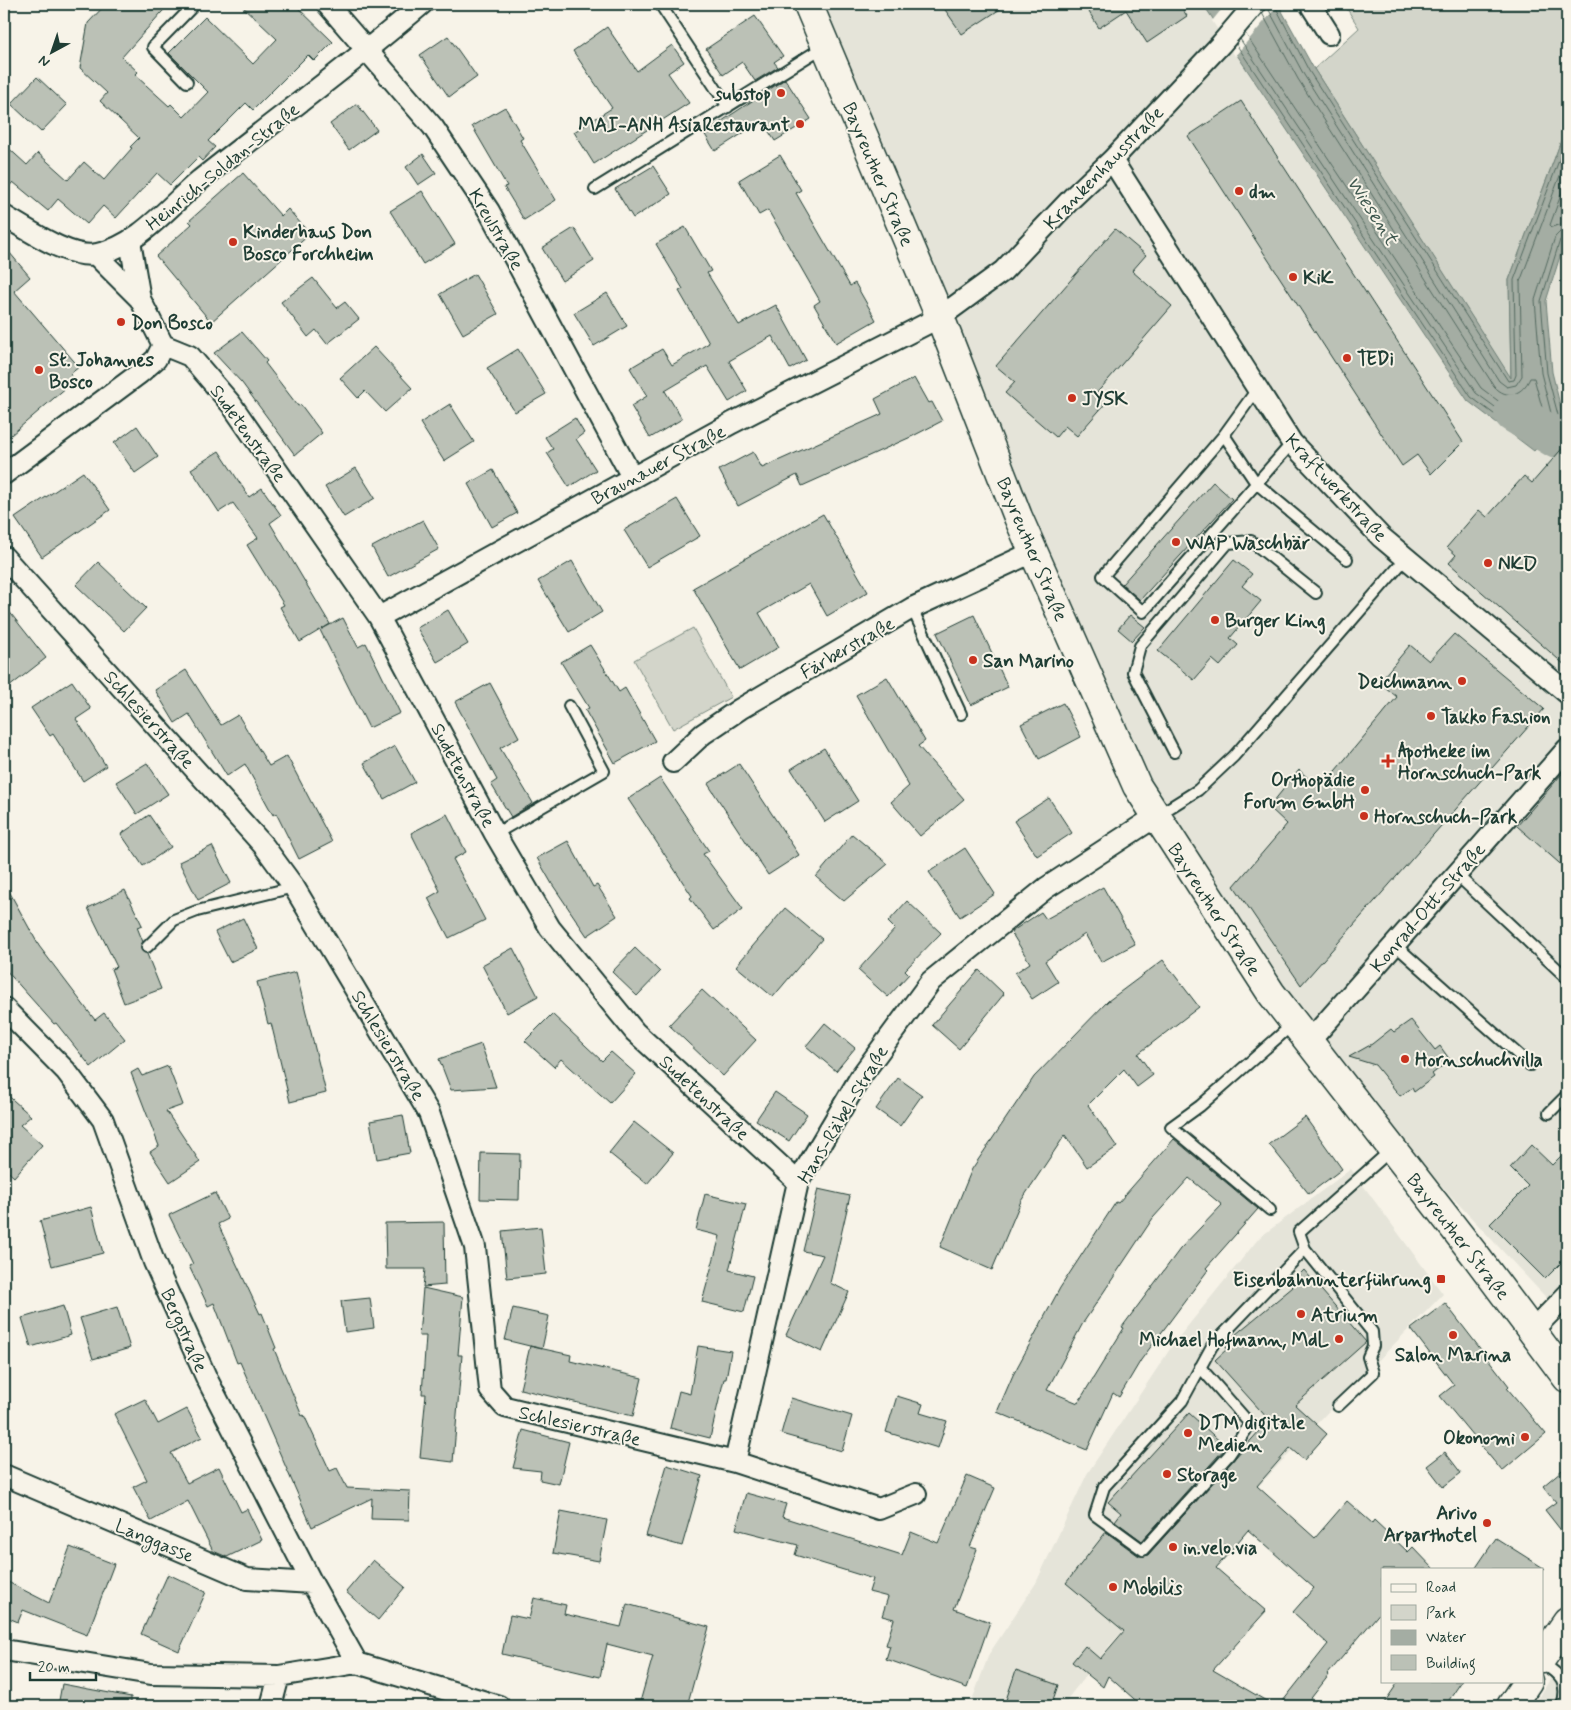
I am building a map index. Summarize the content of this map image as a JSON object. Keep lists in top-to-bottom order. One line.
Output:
{"streets":{"main road":["Bayreuther Straße"],"street":["Heinrich-Soldan-Straße","Krankenhausstraße","Kreulstraße","Sudetenstraße","Braunauer Straße","Kraftwerkstraße","Färberstraße","Schlesierstraße","Konrad-Ott-Straße","Hans-Räbel-Straße","Bergstraße","Langgasse"]},"crossings":[["Heinrich-Soldan-Straße","Kreulstraße"],["Krankenhausstraße","Bayreuther Straße"],["Krankenhausstraße","Braunauer Straße"],["Krankenhausstraße","Kraftwerkstraße"],["Bayreuther Straße","Braunauer Straße"],["Bayreuther Straße","Färberstraße"],["Bayreuther Straße","Konrad-Ott-Straße"],["Bayreuther Straße","Hans-Räbel-Straße"],["Kreulstraße","Braunauer Straße"],["Sudetenstraße","Braunauer Straße"],["Sudetenstraße","Hans-Räbel-Straße"],["Schlesierstraße","Hans-Räbel-Straße"],["Bergstraße","Langgasse"]],"water":["Wiesent"],"places":{"other":["substop","MAI-ANH AsiaRestaurant","dm","Kinderhaus Don Bosco Forchheim","KiK","Don Bosco","TEDi","St. Johannes Bosco","JYSK","WAP Waschbär","NKD","Burger King","San Marino","Deichmann","Takko Fashion","Orthopädie Forum GmbH","Hornschuch-Park","Hornschuchvilla","Atrium","Salon Marina","Michael Hofmann, MdL","DTM digitale Medien","Okonomi","Storage","Arivo Arparthotel","in.velo.via","Mobilis"],"health":["Apotheke im Hornschuch-Park"],"transit":["Eisenbahnunterführung"]},"legend":["Road","Park","Water","Building"],"scale_bar":"20 m","north":"bottom left"}
